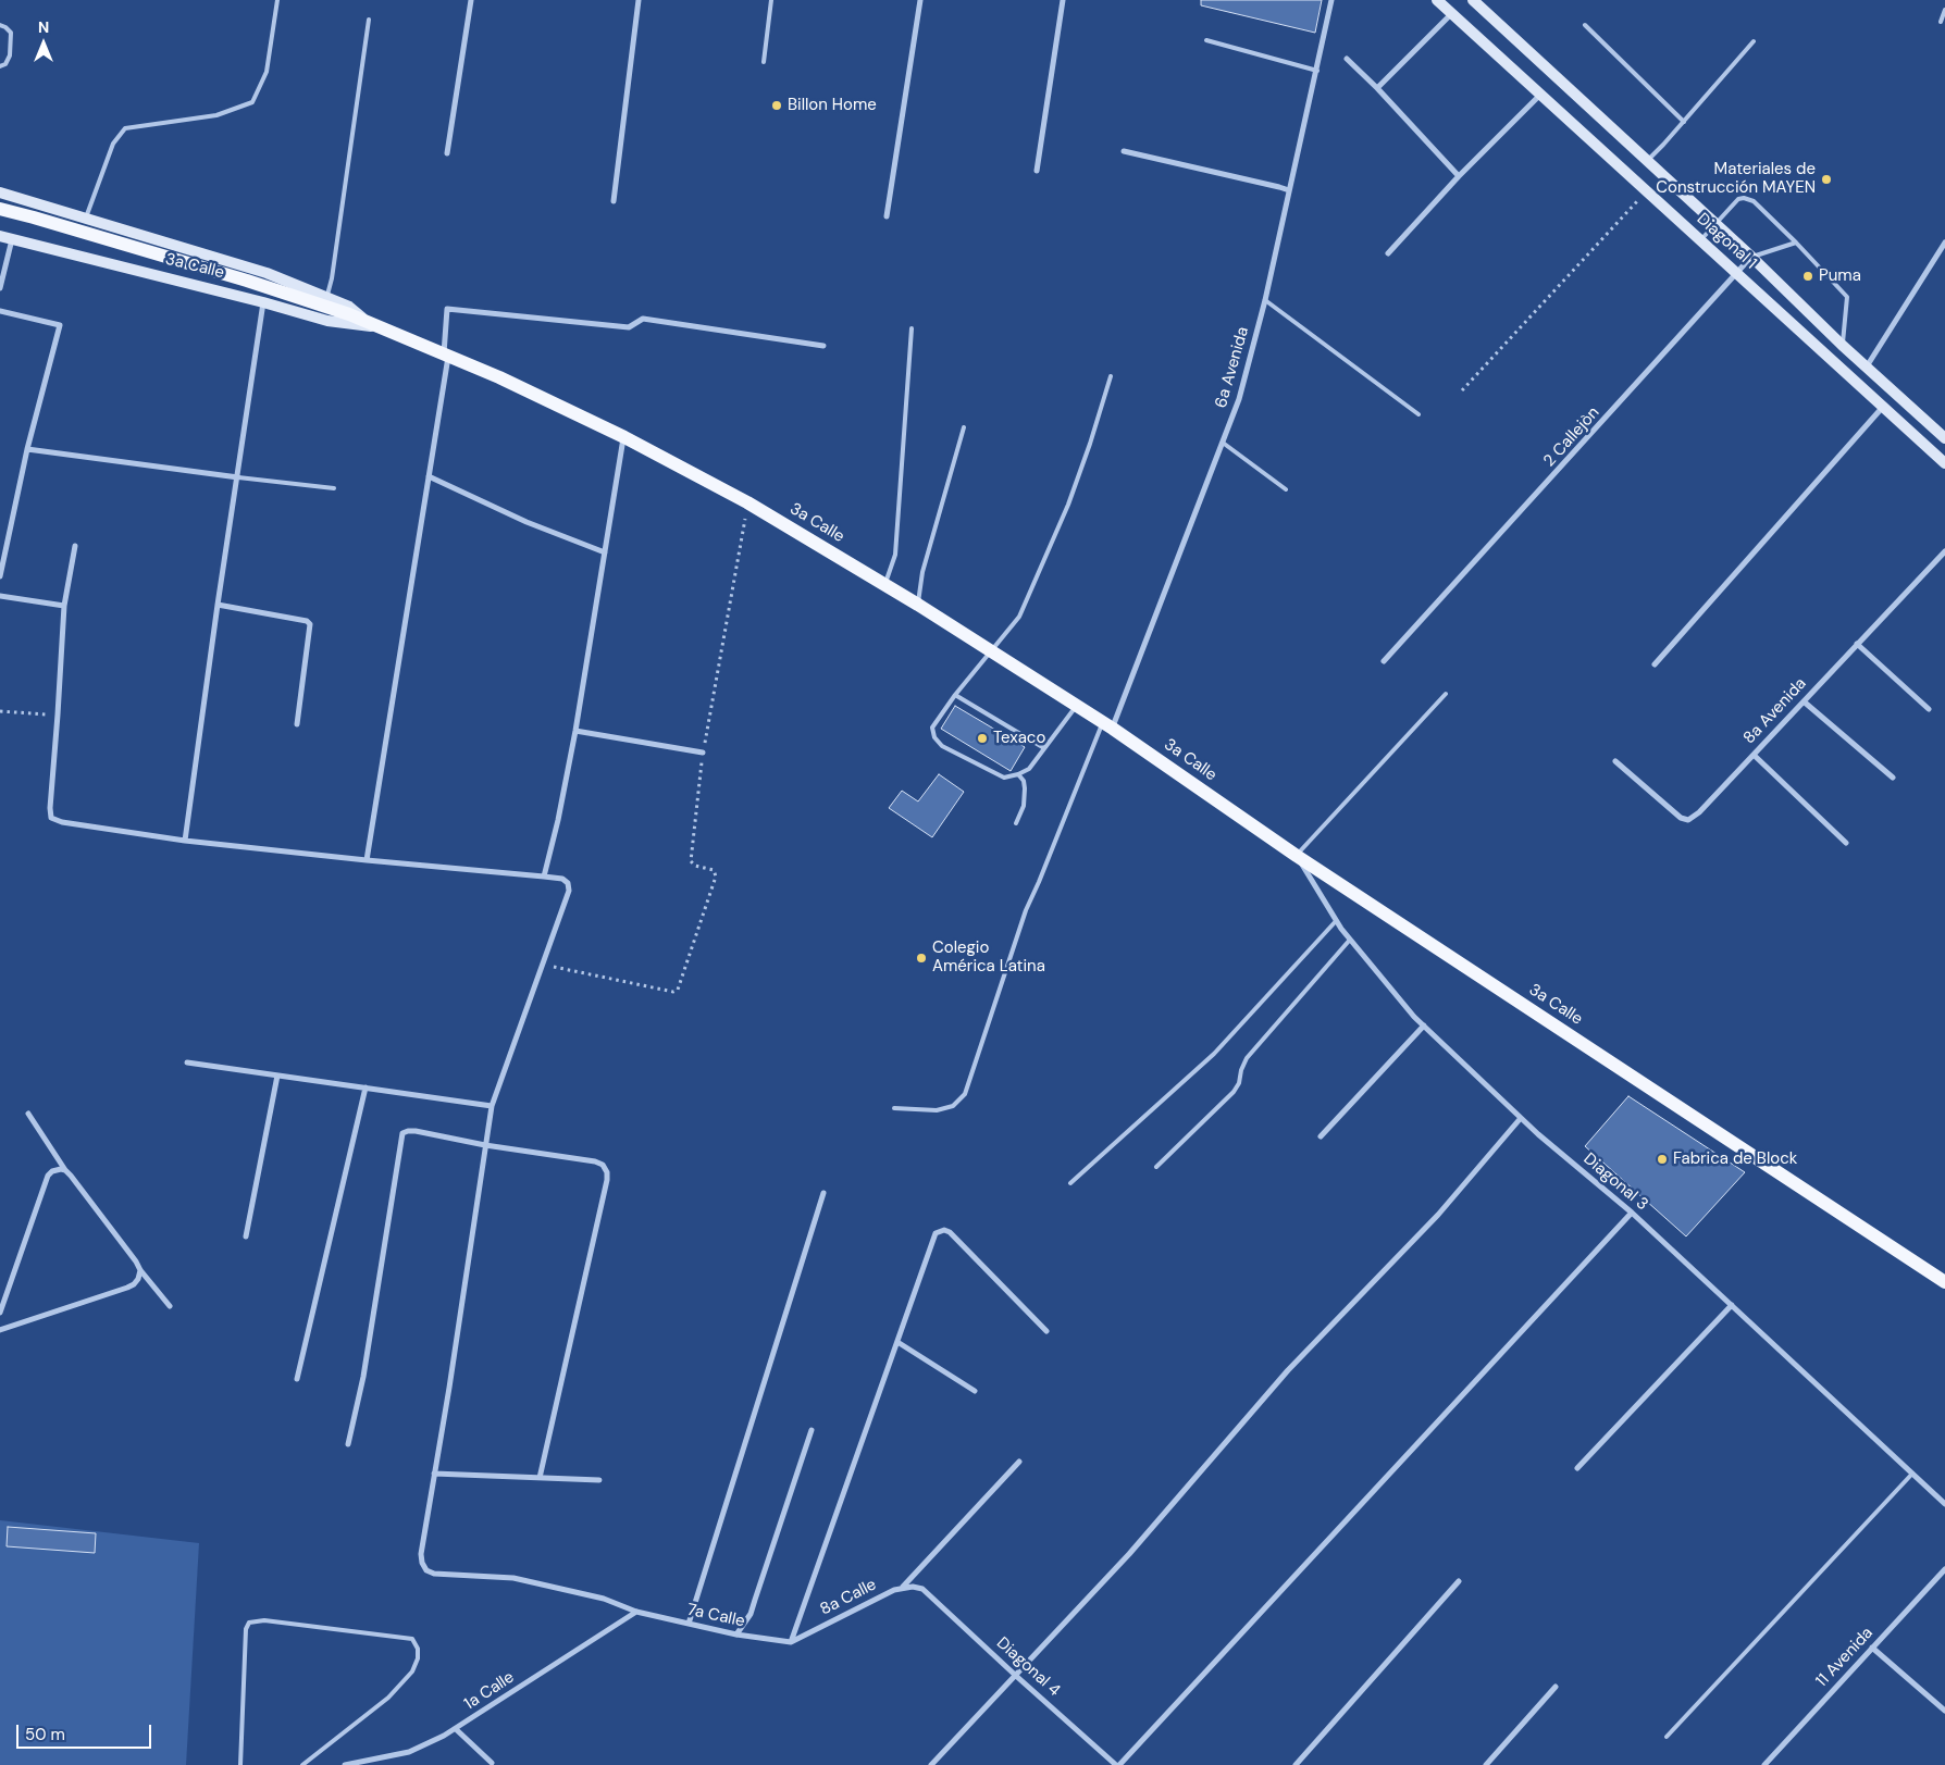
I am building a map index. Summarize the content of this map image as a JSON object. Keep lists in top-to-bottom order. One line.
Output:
{"streets":{"main road":["Diagonal 1","3a Calle"],"street":["6a Avenida","8a Avenida","Diagonal 3","8a Calle","7a Calle","11 Avenida","Diagonal 4","1a Calle"]},"crossings":[["3a Calle","6a Avenida"],["3a Calle","Diagonal 3"],["8a Calle","7a Calle"],["8a Calle","Diagonal 4"],["7a Calle","1a Calle"]],"places":["Billon Home","Materiales de Construcción MAYEN","Puma","Texaco","Colegio América Latina","Fabrica de Block"],"scale_bar":"50 m","north":"top"}
